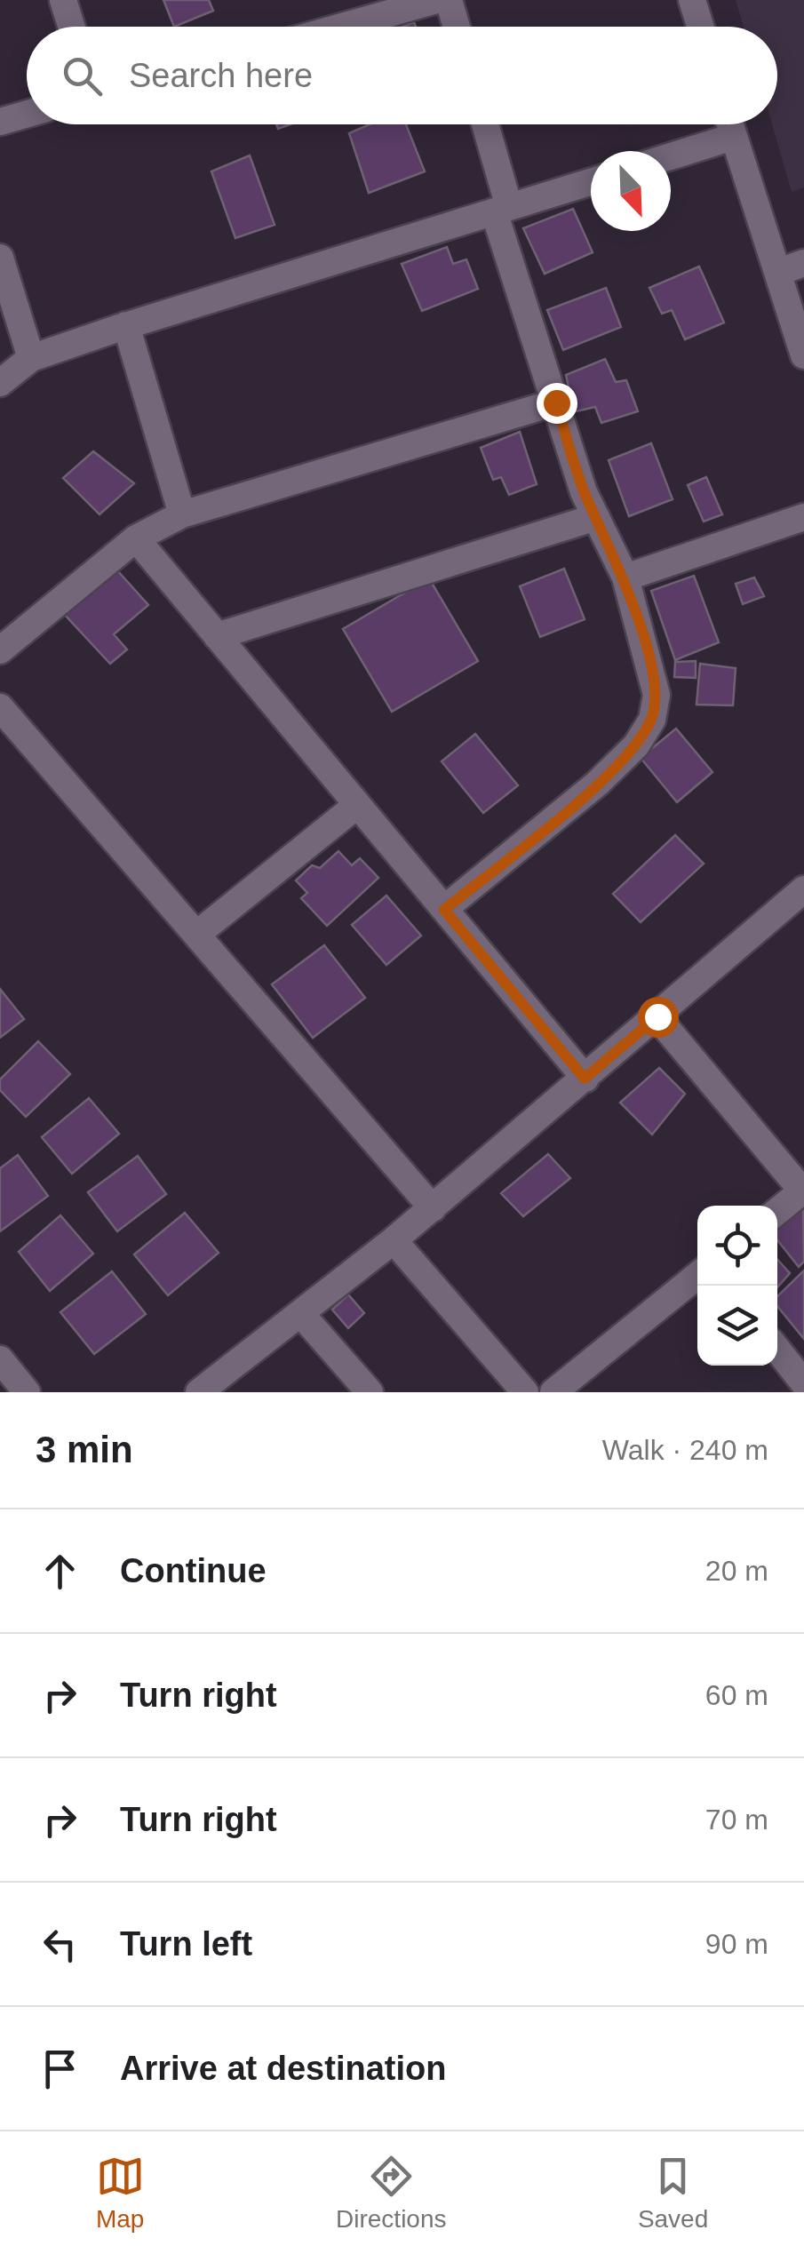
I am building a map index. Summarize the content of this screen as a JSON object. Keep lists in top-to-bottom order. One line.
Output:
{"north":"bottom right","page":{"search":"Search here","heading":["3 min","Walk · 240 m"],"list":[["Continue","20 m"],["Turn right","60 m"],["Turn right","70 m"],["Turn left","90 m"],"Arrive at destination"],"nav":["Map","Directions","Saved"]}}
